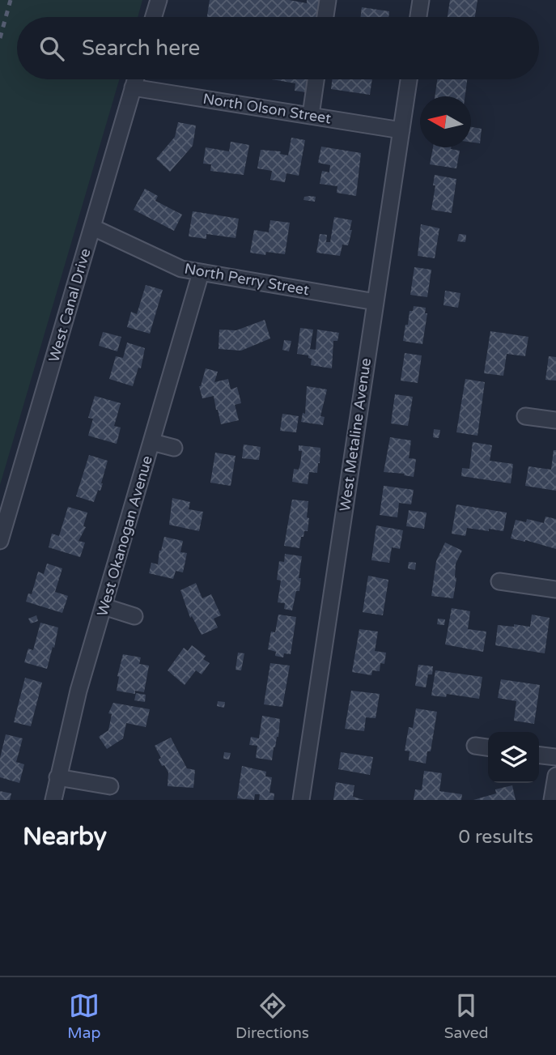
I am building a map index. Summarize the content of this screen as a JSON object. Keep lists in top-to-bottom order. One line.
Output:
{"streets":{"street":["North Olson Street","North Perry Street","West Canal Drive","West Metaline Avenue","West Okanogan Avenue"]},"crossings":[["North Olson Street","West Canal Drive"],["North Olson Street","West Metaline Avenue"],["North Perry Street","West Canal Drive"],["North Perry Street","West Metaline Avenue"],["North Perry Street","West Okanogan Avenue"]],"north":"left","page":{"search":"Search here","heading":["Nearby","0 results"],"nav":["Map","Directions","Saved"]}}
